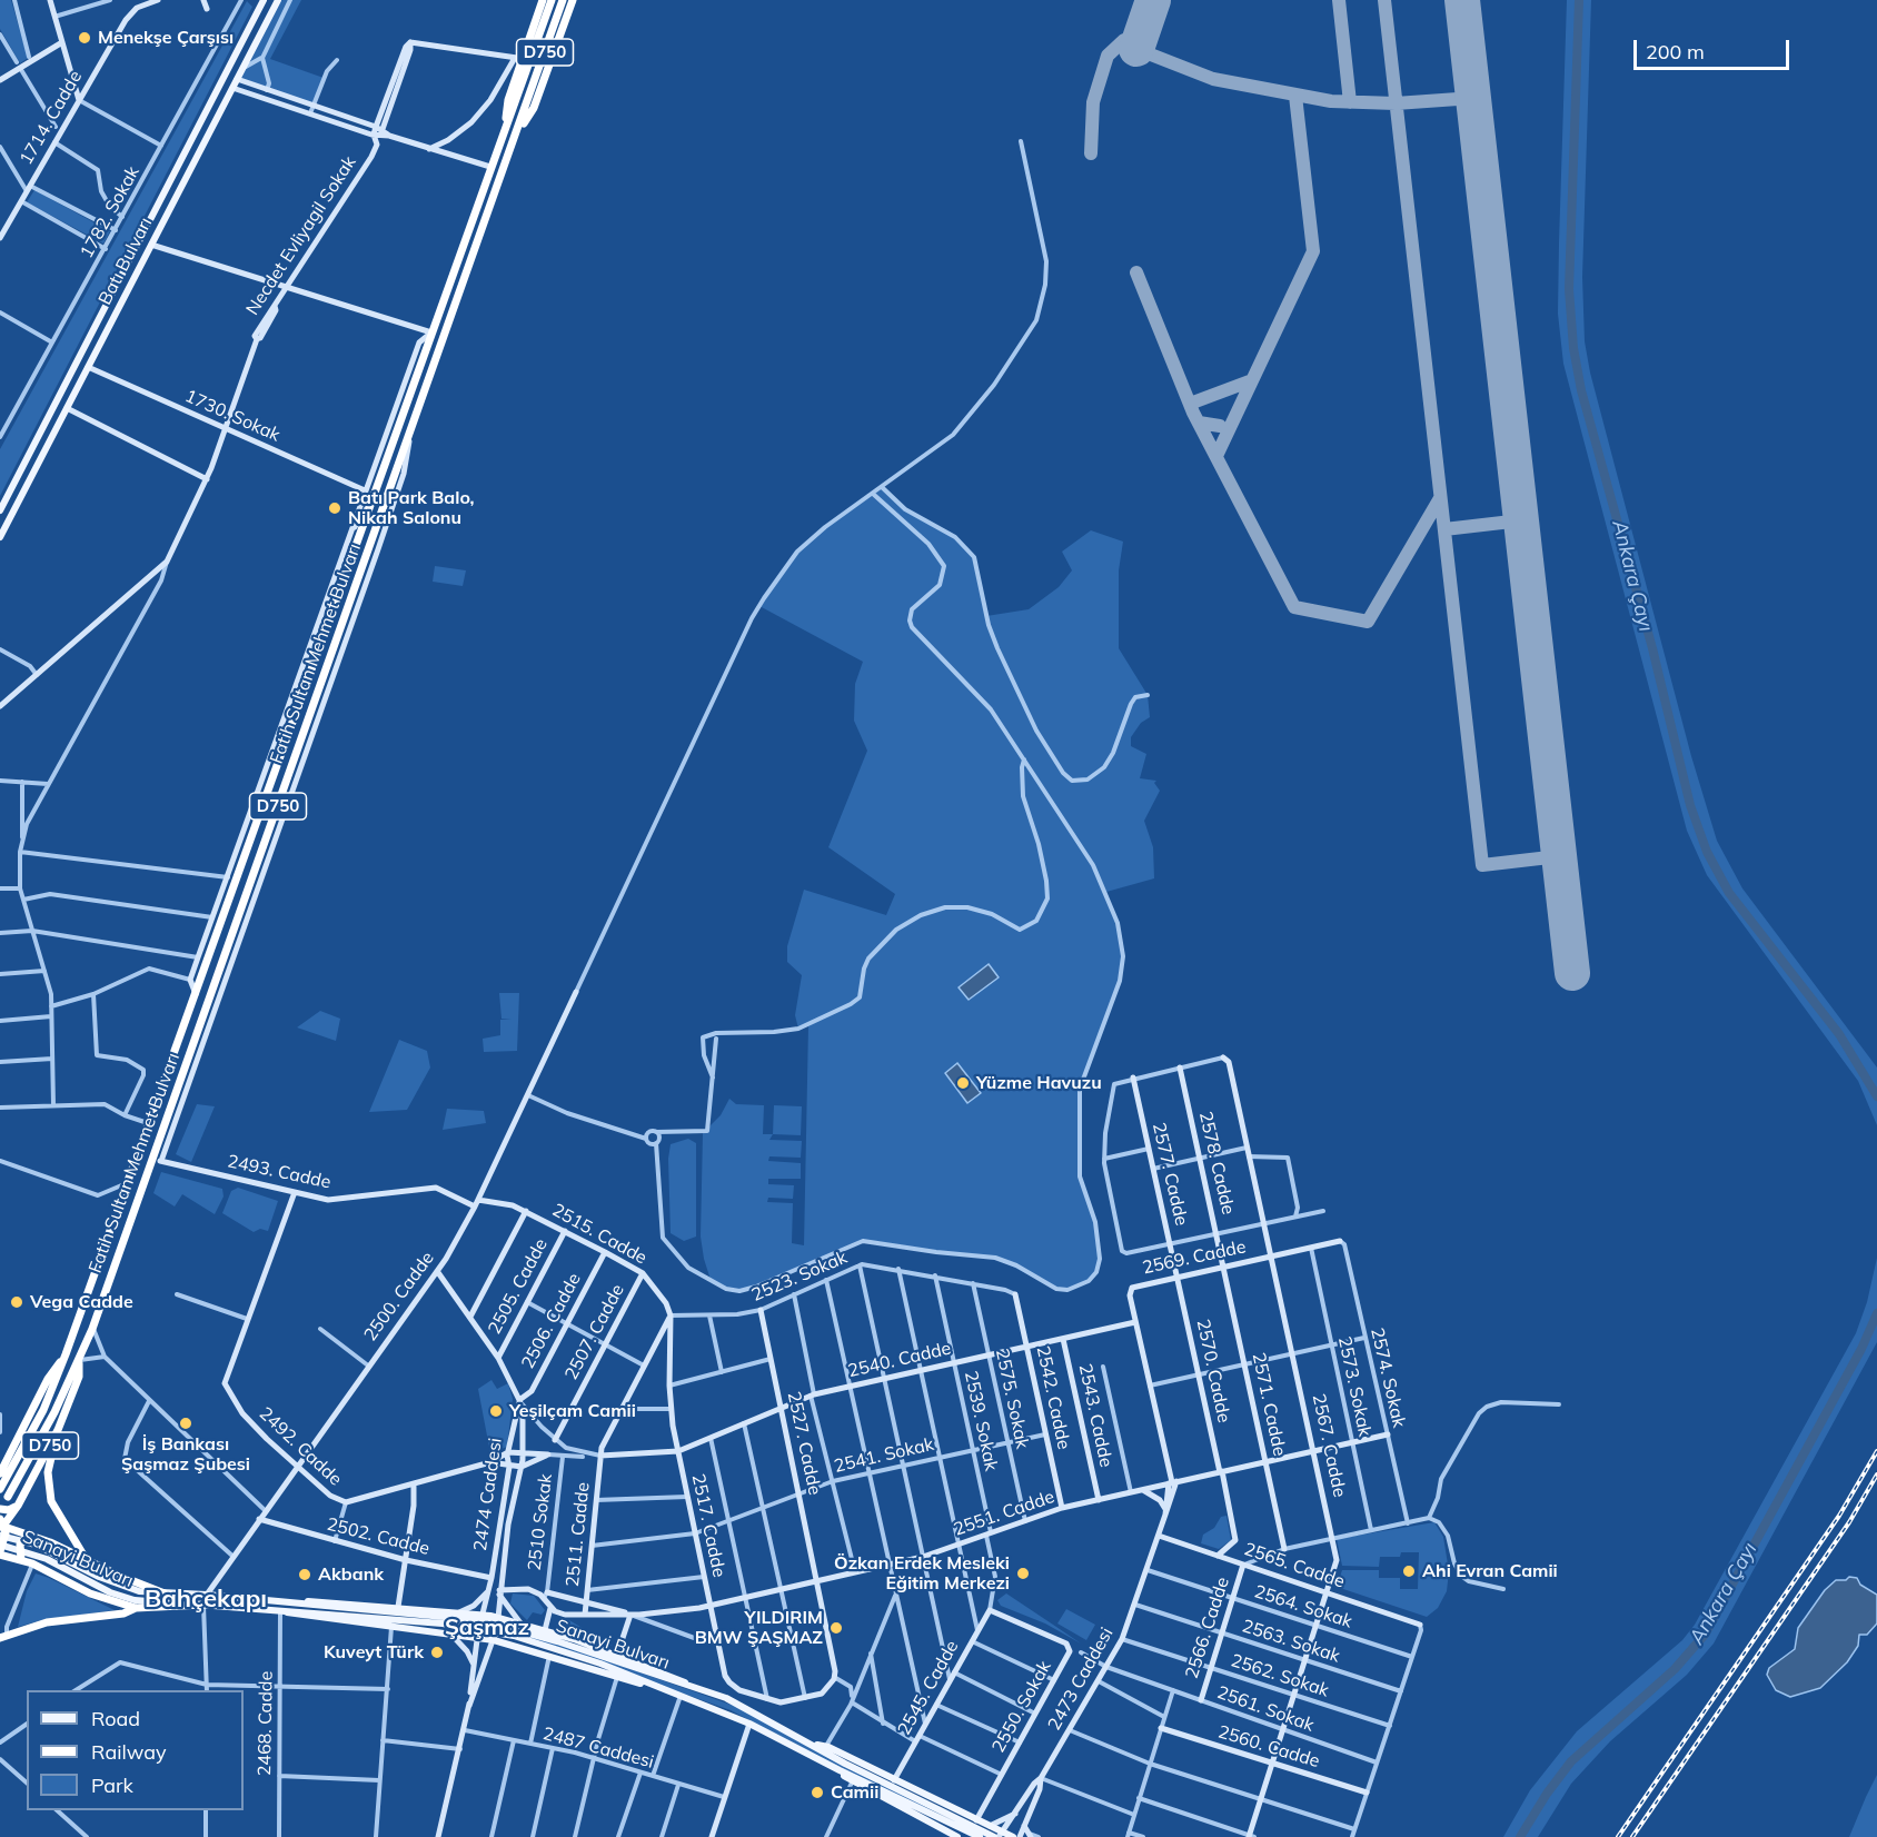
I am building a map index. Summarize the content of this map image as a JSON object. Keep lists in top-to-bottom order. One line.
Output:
{"streets":{"highway":["D750","Fatih Sultan Mehmet Bulvarı"],"main road":["Batı Bulvarı","Sanayi Bulvarı"],"street":["1714. Cadde","1782. Sokak","Necdet Evliyagil Sokak","1730. Sokak","2578. Cadde","2493. Cadde","2577. Cadde","2515. Cadde","2569. Cadde","2523. Sokak","2505. Cadde","2500. Cadde","2506. Cadde","2507. Cadde","2540. Cadde","2570. Cadde","2574. Sokak","2573. Sokak","2542. Cadde","2575. Sokak","2571. Cadde","2543. Cadde","2539. Sokak","2527. Cadde","2567. Cadde","2492. Cadde","2541. Sokak","2474 Caddesi","2551. Cadde","2510 Sokak","2517. Cadde","2511. Cadde","2502. Cadde","2565. Cadde","2564. Sokak","2566. Cadde","2563. Sokak","2562. Sokak","2473 Caddesi","2545. Cadde","2550. Sokak","2561. Sokak","2468. Cadde","2560. Cadde","2487 Caddesi"]},"crossings":[["D750","Fatih Sultan Mehmet Bulvarı"],["D750","Sanayi Bulvarı"],["Necdet Evliyagil Sokak","1730. Sokak"],["Batı Bulvarı","1730. Sokak"],["Fatih Sultan Mehmet Bulvarı","2493. Cadde"],["2578. Cadde","2569. Cadde"],["2578. Cadde","2571. Cadde"],["2493. Cadde","2500. Cadde"],["2493. Cadde","2492. Cadde"],["2577. Cadde","2569. Cadde"],["2577. Cadde","2570. Cadde"],["2515. Cadde","2523. Sokak"],["2515. Cadde","2505. Cadde"],["2515. Cadde","2500. Cadde"],["2515. Cadde","2506. Cadde"],["2515. Cadde","2507. Cadde"],["2515. Cadde","2511. Cadde"],["2569. Cadde","2540. Cadde"],["2569. Cadde","2570. Cadde"],["2569. Cadde","2574. Sokak"],["2569. Cadde","2573. Sokak"],["2569. Cadde","2571. Cadde"],["2569. Cadde","2567. Cadde"],["2569. Cadde","2551. Cadde"],["2569. Cadde","2473 Caddesi"],["2523. Sokak","2542. Cadde"],["2523. Sokak","2575. Sokak"],["2523. Sokak","2539. Sokak"],["2523. Sokak","2527. Cadde"],["2523. Sokak","2511. Cadde"],["2500. Cadde","2492. Cadde"],["2500. Cadde","2502. Cadde"],["2500. Cadde","Sanayi Bulvarı"],["2506. Cadde","2474 Caddesi"],["2540. Cadde","2542. Cadde"],["2540. Cadde","2575. Sokak"],["2540. Cadde","2543. Cadde"],["2540. Cadde","2539. Sokak"],["2540. Cadde","2527. Cadde"],["2540. Cadde","2517. Cadde"],["2570. Cadde","2551. Cadde"],["2570. Cadde","2565. Cadde"],["2574. Sokak","2551. Cadde"],["2573. Sokak","2551. Cadde"],["2542. Cadde","2541. Sokak"],["2542. Cadde","2551. Cadde"],["2575. Sokak","2541. Sokak"],["2575. Sokak","2551. Cadde"],["2571. Cadde","2551. Cadde"],["2543. Cadde","2551. Cadde"],["2539. Sokak","2541. Sokak"],["2539. Sokak","2551. Cadde"],["2527. Cadde","2541. Sokak"],["2527. Cadde","2551. Cadde"],["2567. Cadde","2551. Cadde"],["2567. Cadde","2565. Cadde"],["2567. Cadde","2564. Sokak"],["2567. Cadde","2563. Sokak"],["2567. Cadde","2562. Sokak"],["2567. Cadde","2561. Sokak"],["2567. Cadde","2560. Cadde"],["2541. Sokak","2517. Cadde"],["2541. Sokak","2511. Cadde"],["2474 Caddesi","2502. Cadde"],["2474 Caddesi","2487 Caddesi"],["2551. Cadde","2517. Cadde"],["2551. Cadde","2511. Cadde"],["2551. Cadde","2473 Caddesi"],["Sanayi Bulvarı","2473 Caddesi"],["Sanayi Bulvarı","2468. Cadde"],["2565. Cadde","2566. Cadde"],["2565. Cadde","2473 Caddesi"],["2564. Sokak","2566. Cadde"],["2564. Sokak","2473 Caddesi"],["2566. Cadde","2563. Sokak"],["2566. Cadde","2562. Sokak"],["2566. Cadde","2561. Sokak"],["2563. Sokak","2473 Caddesi"],["2562. Sokak","2473 Caddesi"],["2473 Caddesi","2561. Sokak"],["2545. Cadde","2550. Sokak"]],"districts":["Bahçekapı","Şaşmaz"],"water":["Ankara Çayı"],"places":["Menekşe Çarşısı","Batı Park Balo, Nikah Salonu","Yüzme Havuzu","Vega Cadde","Yeşilçam Camii","İş Bankası Şaşmaz Şubesi","Ahi Evran Camii","Özkan Erdek Mesleki Eğitim Merkezi","Akbank","YILDIRIM BMW ŞAŞMAZ","Kuveyt Türk","Camii"],"legend":["Road","Railway","Park"],"scale_bar":"200 m"}
